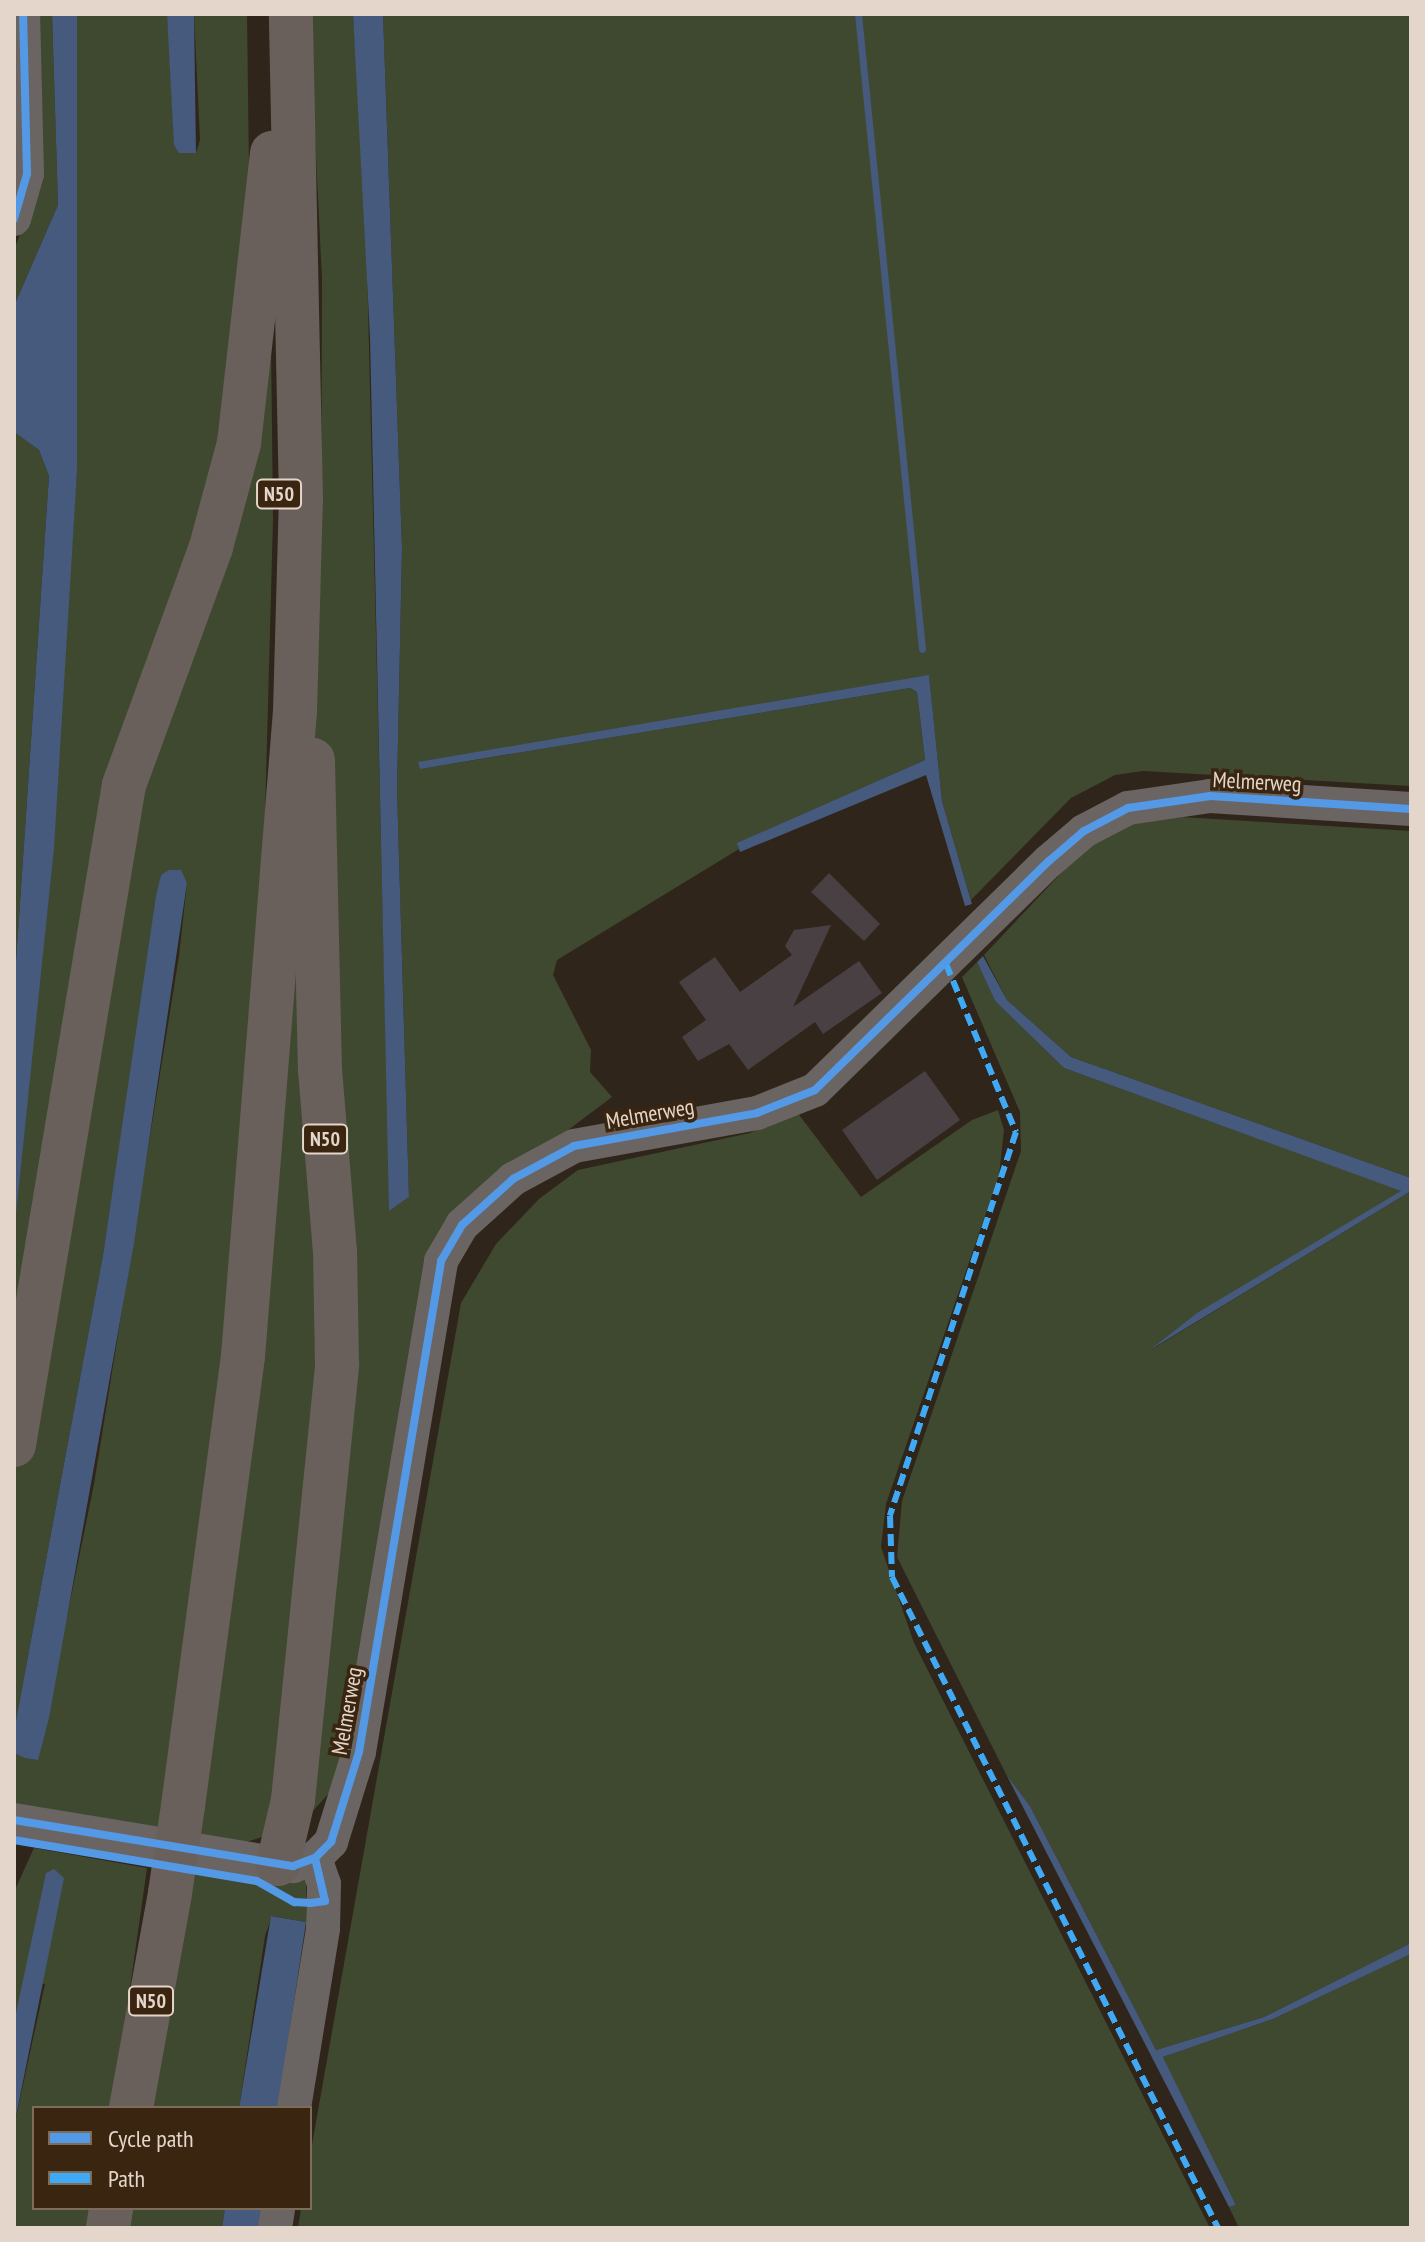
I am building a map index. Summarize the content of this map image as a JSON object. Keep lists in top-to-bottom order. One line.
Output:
{"streets":{"highway":["N50"],"street":["Melmerweg"]},"crossings":[["N50","Melmerweg"]],"legend":["Cycle path","Path"]}
